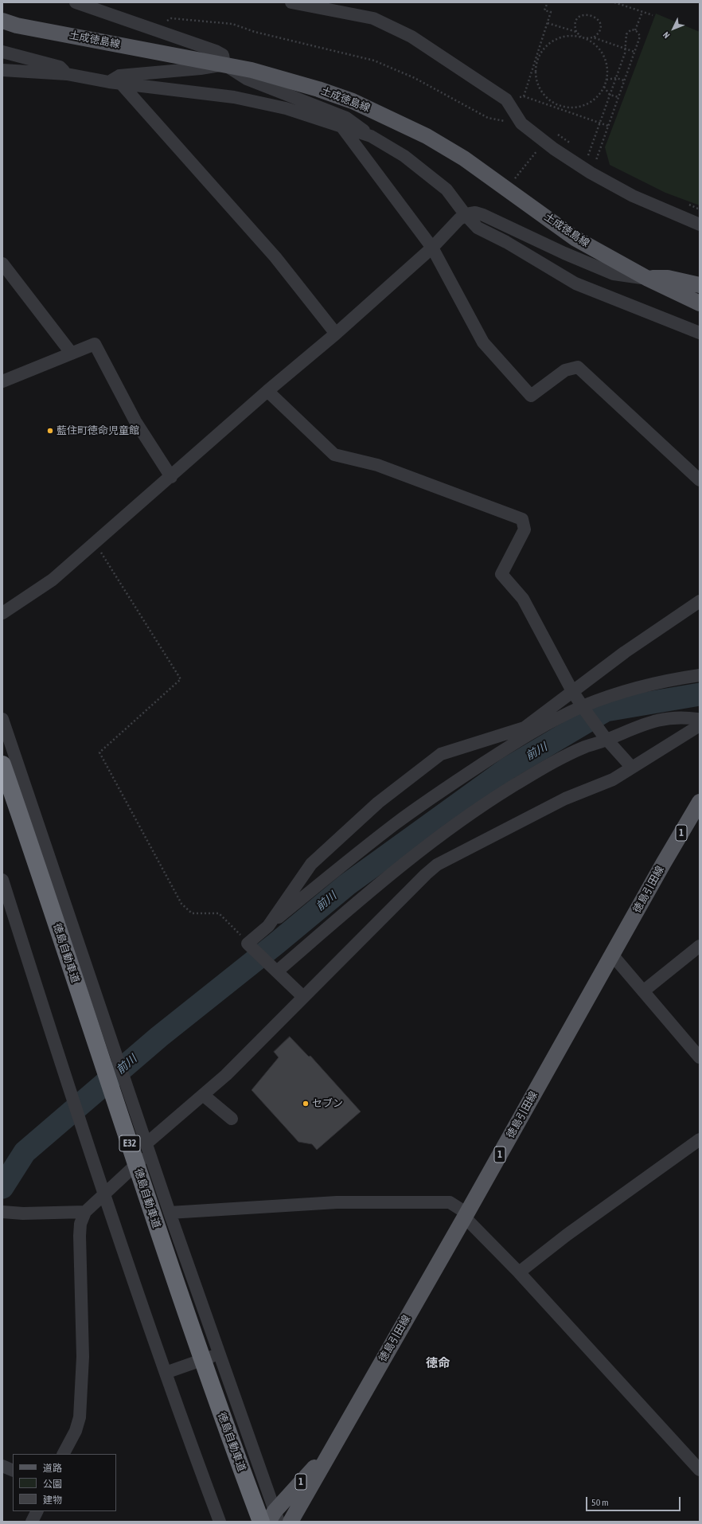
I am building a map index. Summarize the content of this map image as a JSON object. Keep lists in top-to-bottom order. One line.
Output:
{"streets":{"highway":["徳島自動車道","E32"],"main road":["土成徳島線","1","徳島引田線"]},"crossings":[["徳島引田線","徳島自動車道"]],"districts":["徳命"],"water":["前川"],"places":["藍住町徳命児童館","セブン"],"legend":["道路","公園","建物"],"scale_bar":"50 m","north":"bottom left"}
